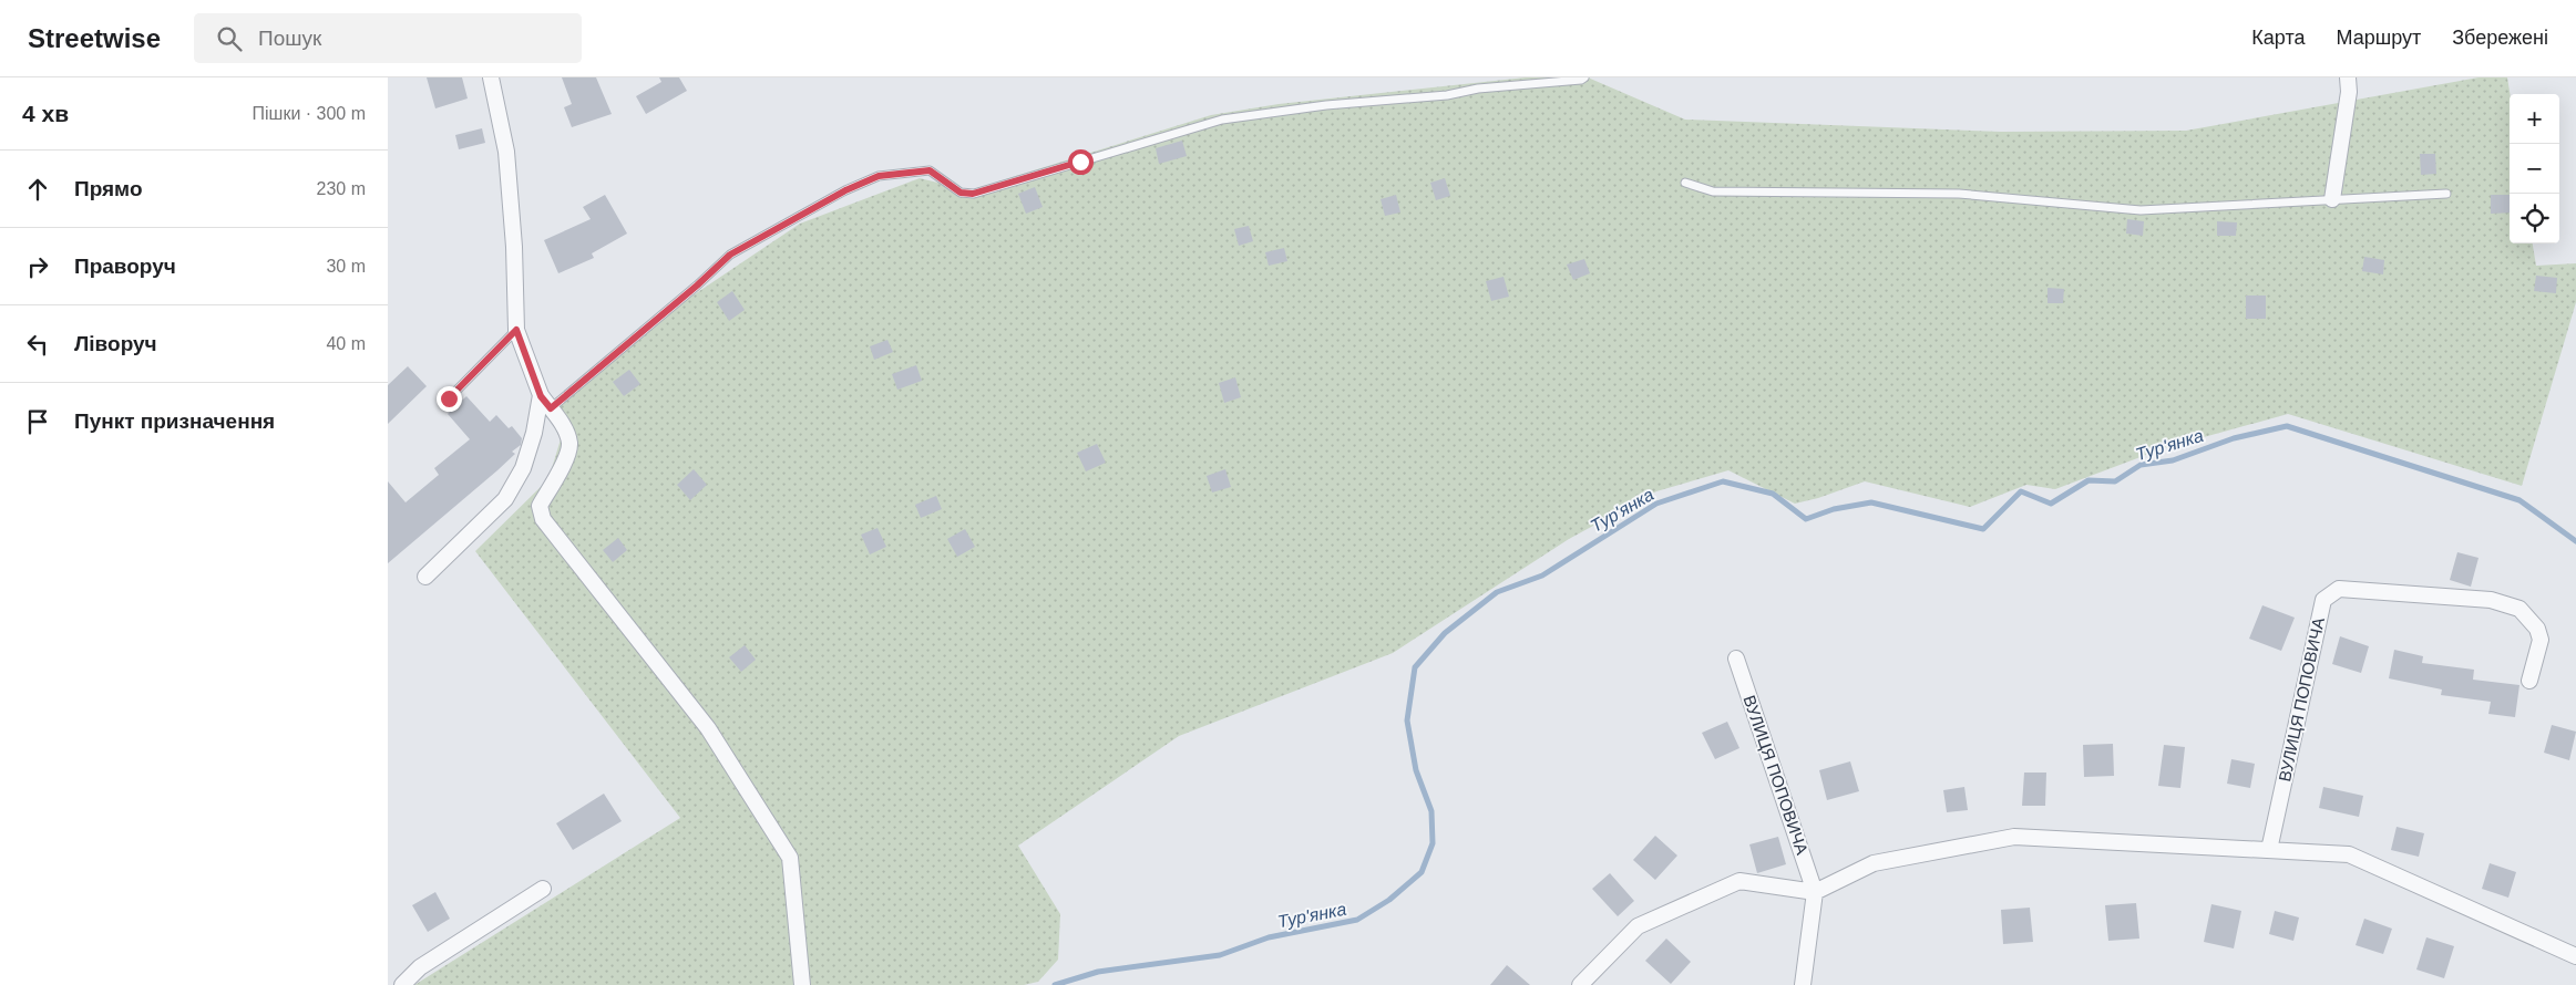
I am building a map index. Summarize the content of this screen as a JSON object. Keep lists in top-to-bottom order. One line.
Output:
{"streets":{"street":["ВУЛИЦЯ ПОПОВИЧА"]},"water":["Тур'янка"],"page":{"header":"Streetwise","search":"Пошук","nav":["Карта","Маршрут","Збережені"],"heading":["4 хв","Пішки · 300 m"],"map_buttons":["+","−"],"list":[["Прямо","230 m"],["Праворуч","30 m"],["Ліворуч","40 m"],"Пункт призначення"]}}
